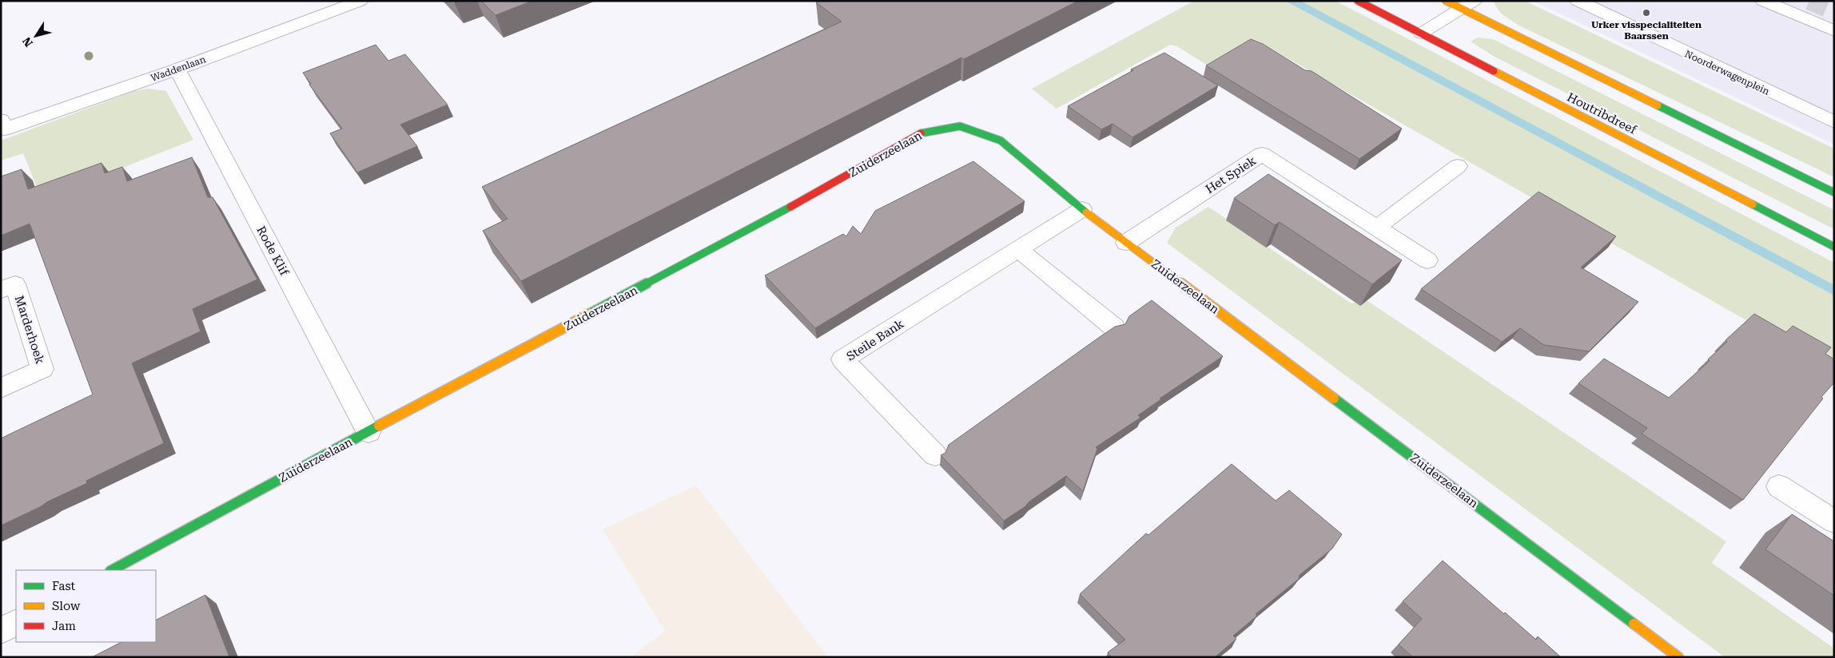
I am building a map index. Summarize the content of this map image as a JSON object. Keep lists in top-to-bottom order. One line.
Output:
{"streets":{"street":["Waddenlaan","Noorderwagenplein","Houtribdreef","Zuiderzeelaan","Het Spiek","Rode Klif","Marderhoek","Steile Bank"]},"crossings":[["Waddenlaan","Rode Klif"],["Zuiderzeelaan","Het Spiek"],["Zuiderzeelaan","Rode Klif"],["Zuiderzeelaan","Steile Bank"]],"places":["Urker visspecialiteiten Baarssen"],"legend":["Fast","Slow","Jam"],"north":"bottom left"}
